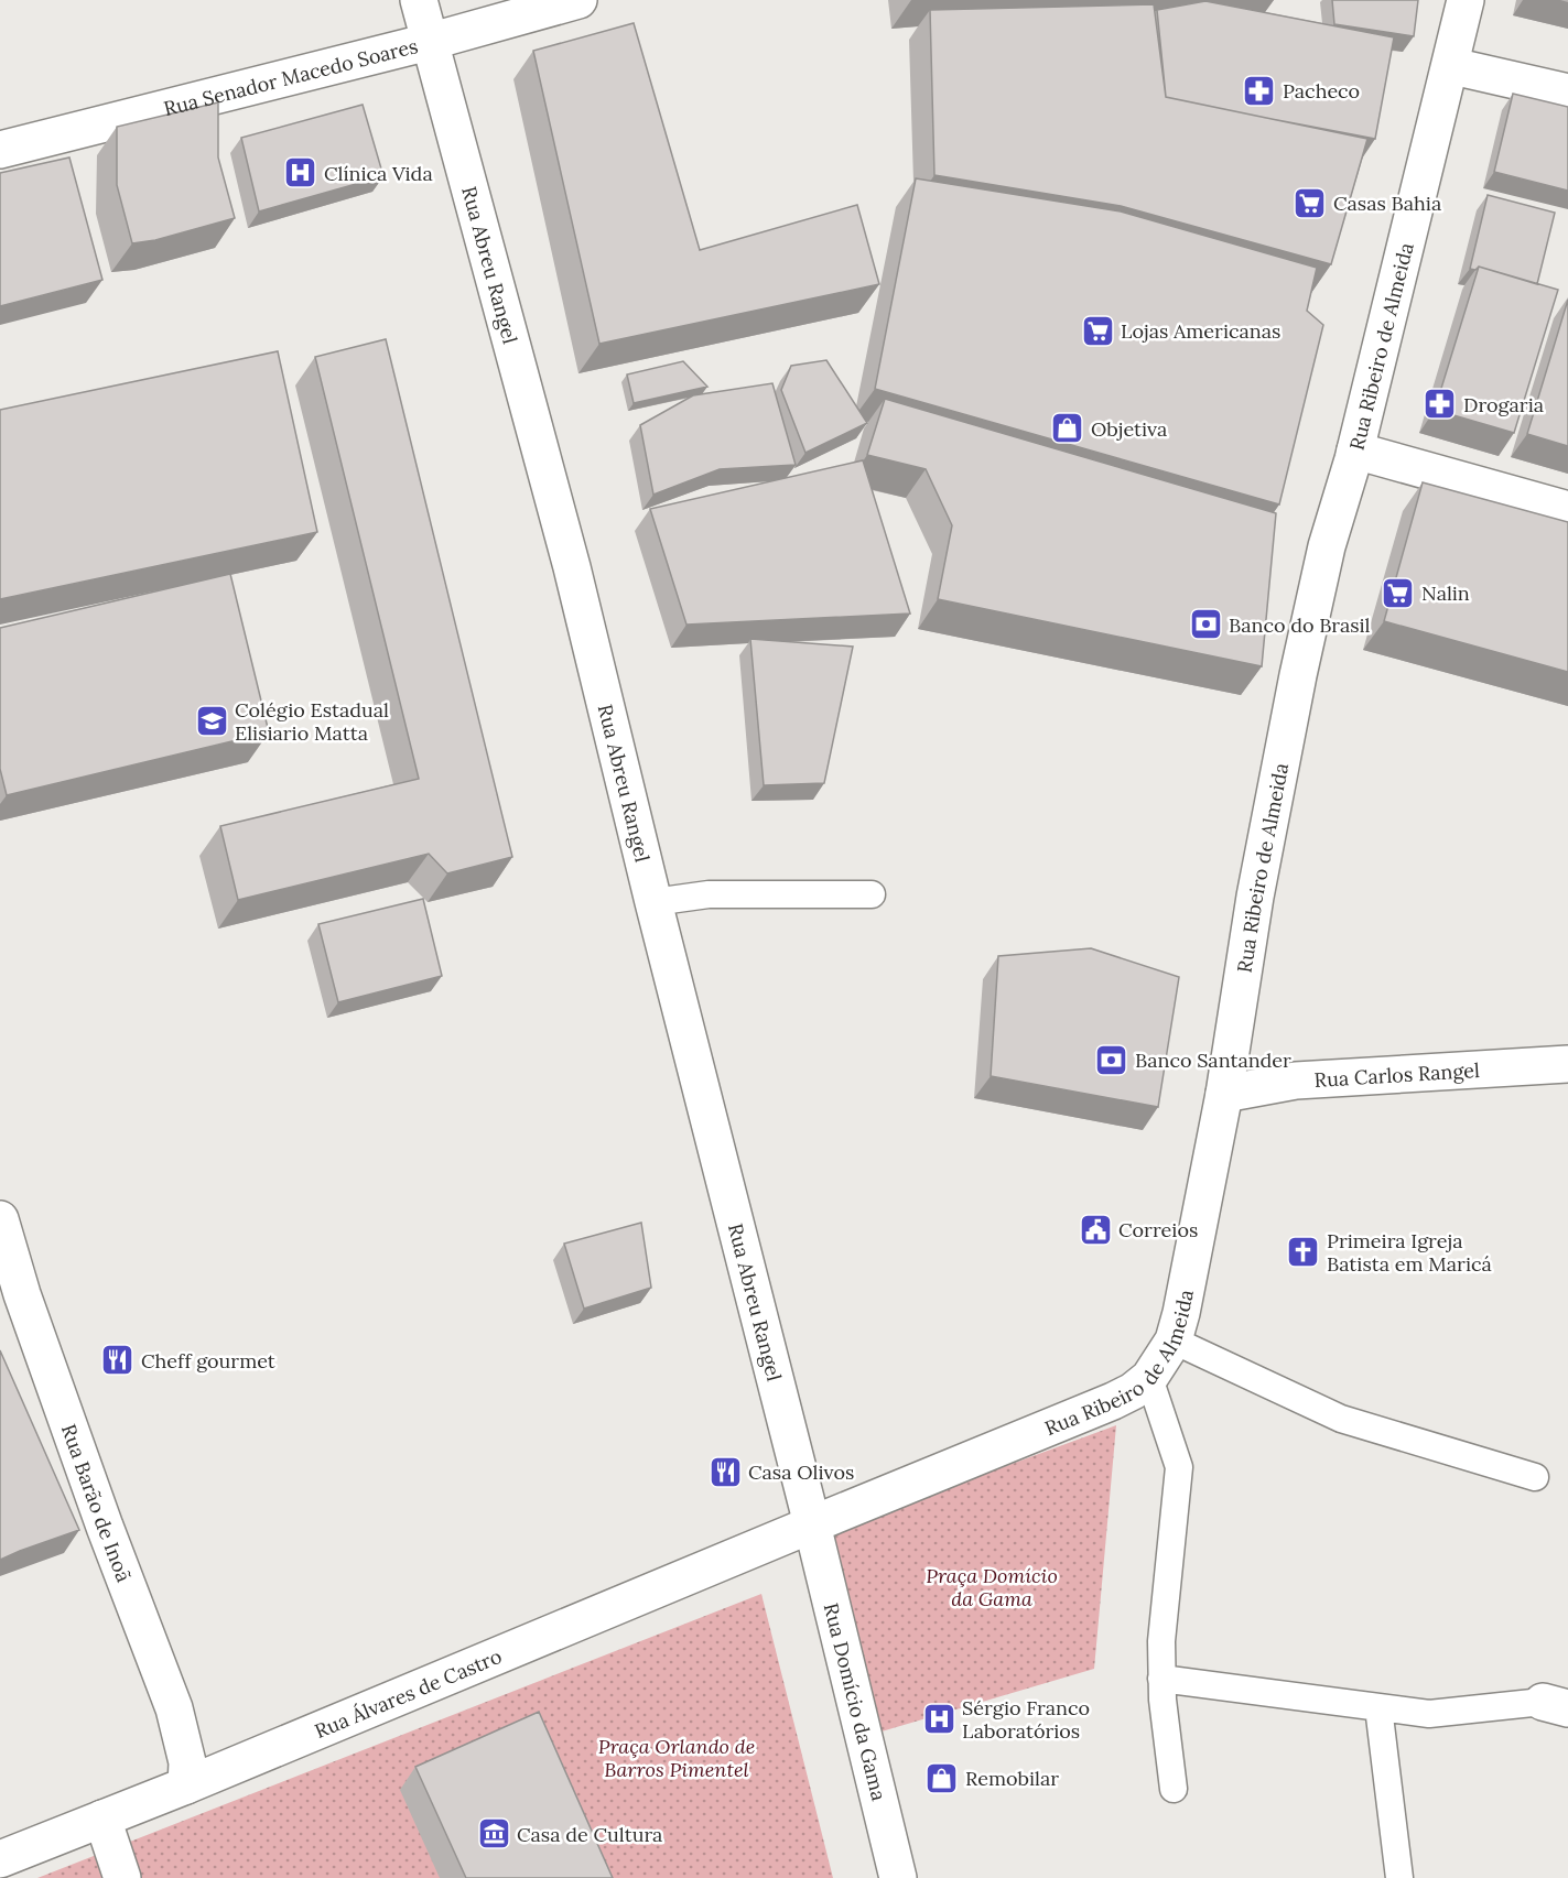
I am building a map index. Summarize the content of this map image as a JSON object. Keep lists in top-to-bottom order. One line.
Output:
{"streets":{"main road":["Rua Senador Macedo Soares","Rua Abreu Rangel","Rua Ribeiro de Almeida","Rua Carlos Rangel","Rua Barão de Inoã","Rua Álvares de Castro","Rua Domício da Gama"]},"crossings":[["Rua Senador Macedo Soares","Rua Abreu Rangel"],["Rua Abreu Rangel","Rua Ribeiro de Almeida"],["Rua Abreu Rangel","Rua Álvares de Castro"],["Rua Abreu Rangel","Rua Domício da Gama"],["Rua Ribeiro de Almeida","Rua Carlos Rangel"],["Rua Ribeiro de Almeida","Rua Álvares de Castro"],["Rua Ribeiro de Almeida","Rua Domício da Gama"],["Rua Barão de Inoã","Rua Álvares de Castro"],["Rua Álvares de Castro","Rua Domício da Gama"]],"parks":["Praça Domício da Gama","Praça Orlando de Barros Pimentel"],"places":{"pharmacy":["Pacheco","Drogaria"],"hospital":["Clínica Vida","Sérgio Franco Laboratórios"],"supermarket":["Casas Bahia","Lojas Americanas","Nalin"],"shop":["Objetiva","Remobilar"],"bank":["Banco do Brasil","Banco Santander"],"school or university":["Colégio Estadual Elisiario Matta"],"public building":["Correios"],"church":["Primeira Igreja Batista em Maricá"],"restaurant":["Cheff gourmet","Casa Olivos"],"museum":["Casa de Cultura"]}}
